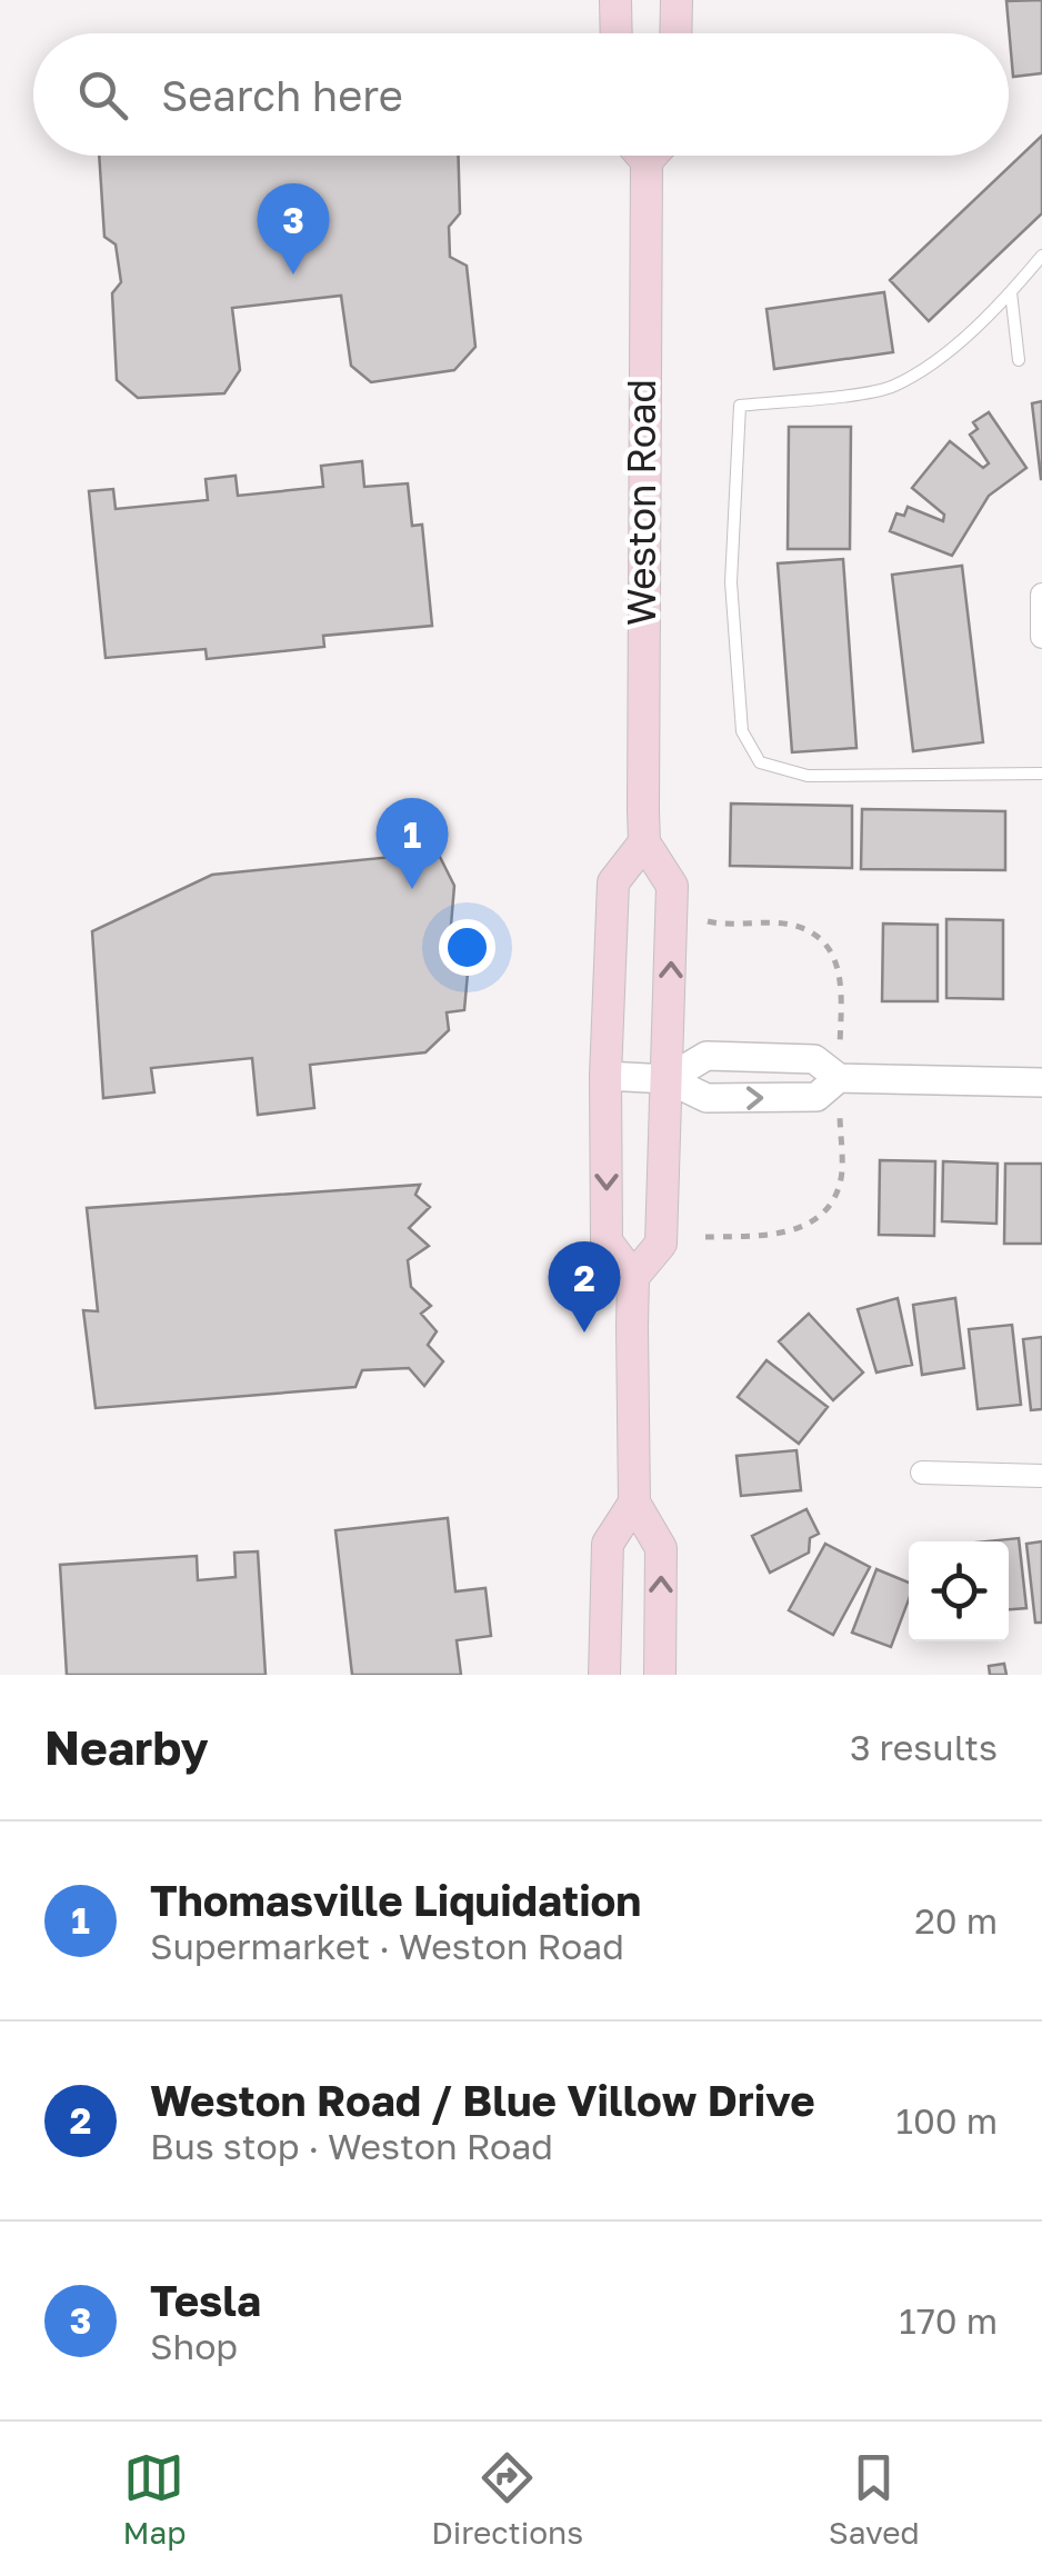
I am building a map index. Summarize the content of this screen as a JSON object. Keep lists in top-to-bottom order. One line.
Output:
{"streets":{"main road":["Weston Road"]},"page":{"search":"Search here","pins":["3","1","2"],"heading":["Nearby","3 results"],"list":[{"mark":"1","name":"Thomasville Liquidation","note":"Supermarket · Weston Road","value":"20 m"},{"mark":"2","name":"Weston Road / Blue Villow Drive","note":"Bus stop · Weston Road","value":"100 m"},{"mark":"3","name":"Tesla","note":"Shop","value":"170 m"}],"nav":["Map","Directions","Saved"]}}
